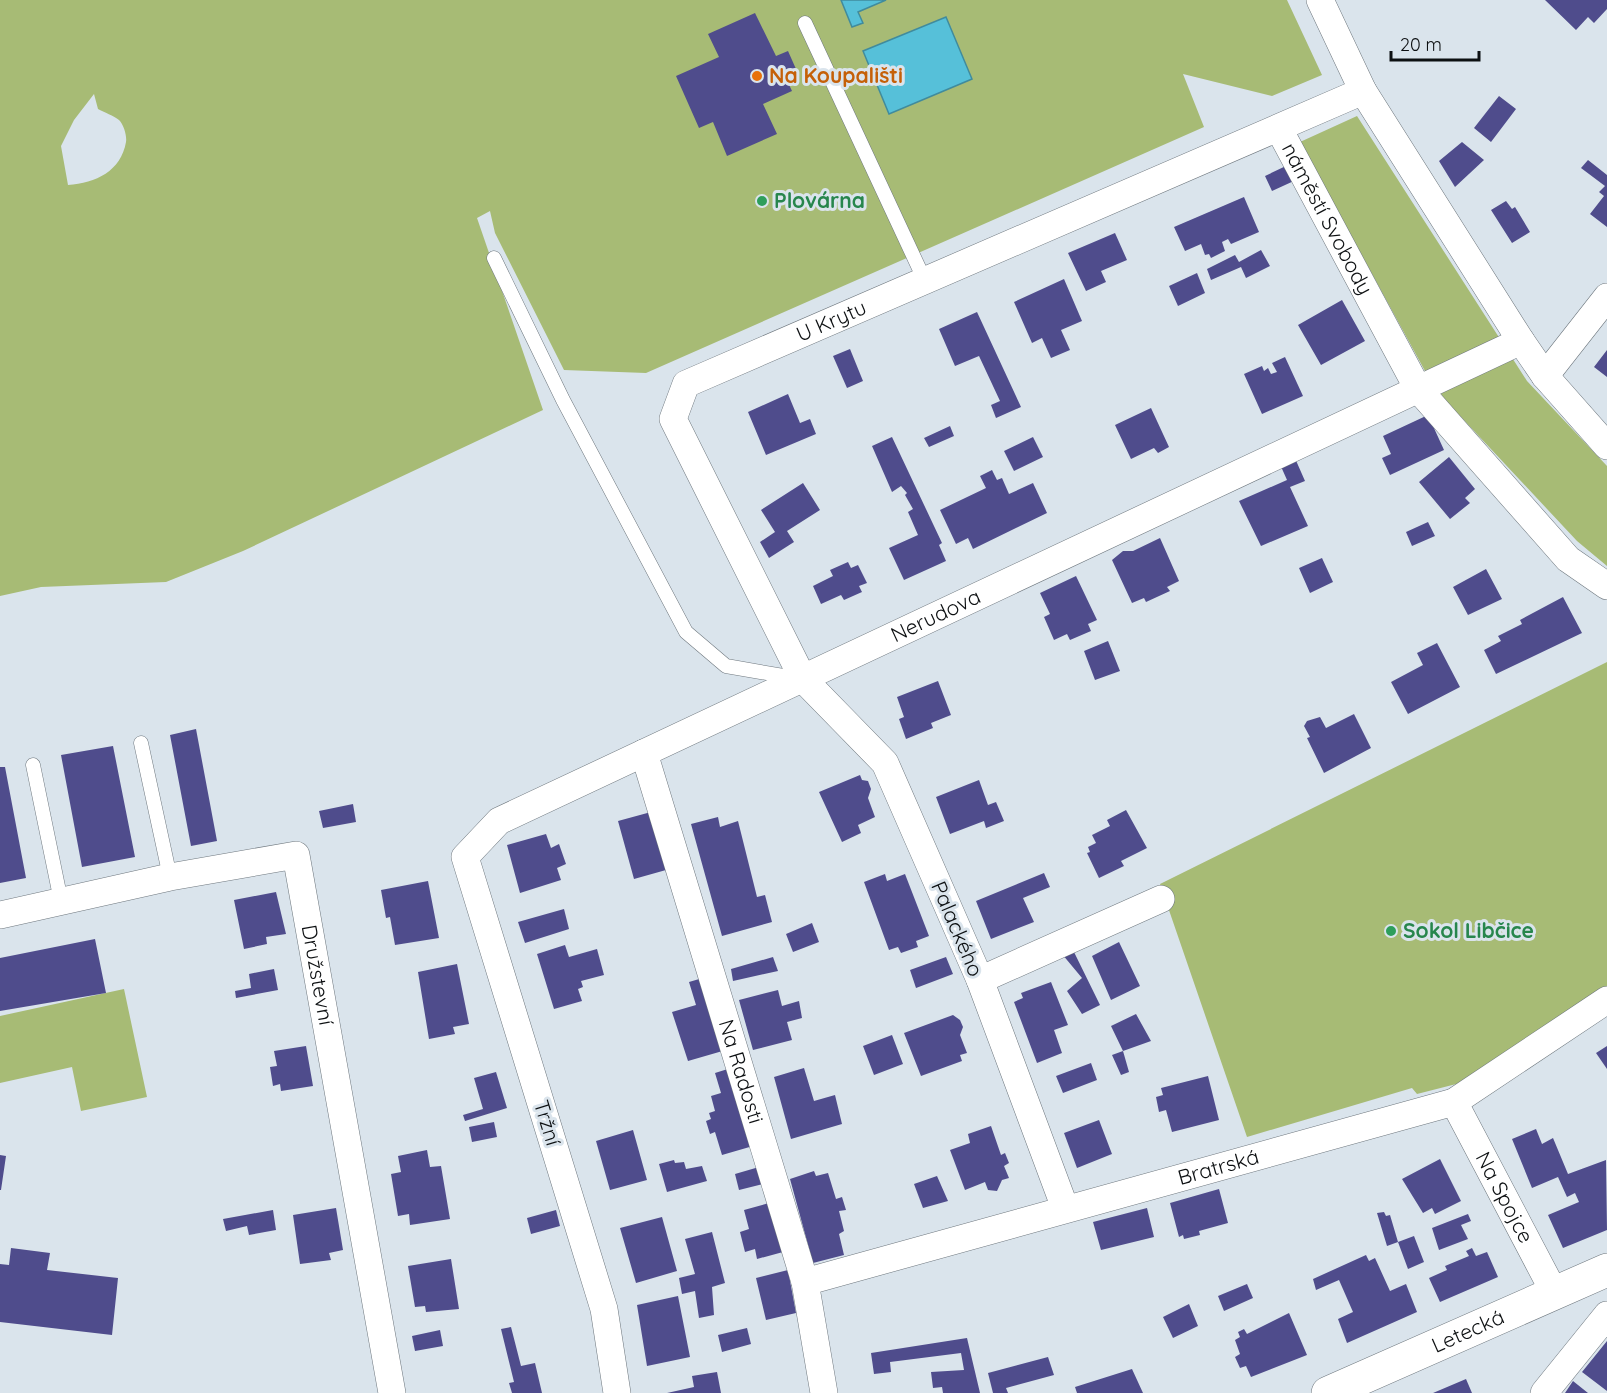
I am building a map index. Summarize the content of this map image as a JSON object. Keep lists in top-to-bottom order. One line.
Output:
{"streets":{"street":["náměstí Svobody","U Krytu","Nerudova","Palackého","Družstevní","Na Radosti","Tržní","Bratrská","Na Spojce","Letecká"]},"crossings":[["náměstí Svobody","U Krytu"],["náměstí Svobody","Nerudova"],["U Krytu","Nerudova"],["U Krytu","Palackého"],["Nerudova","Palackého"],["Nerudova","Na Radosti"],["Nerudova","Tržní"],["Palackého","Bratrská"],["Na Radosti","Bratrská"],["Bratrská","Na Spojce"],["Na Spojce","Letecká"]],"places":["Na Koupališti","Plovárna","Sokol Libčice"],"scale_bar":"20 m"}
